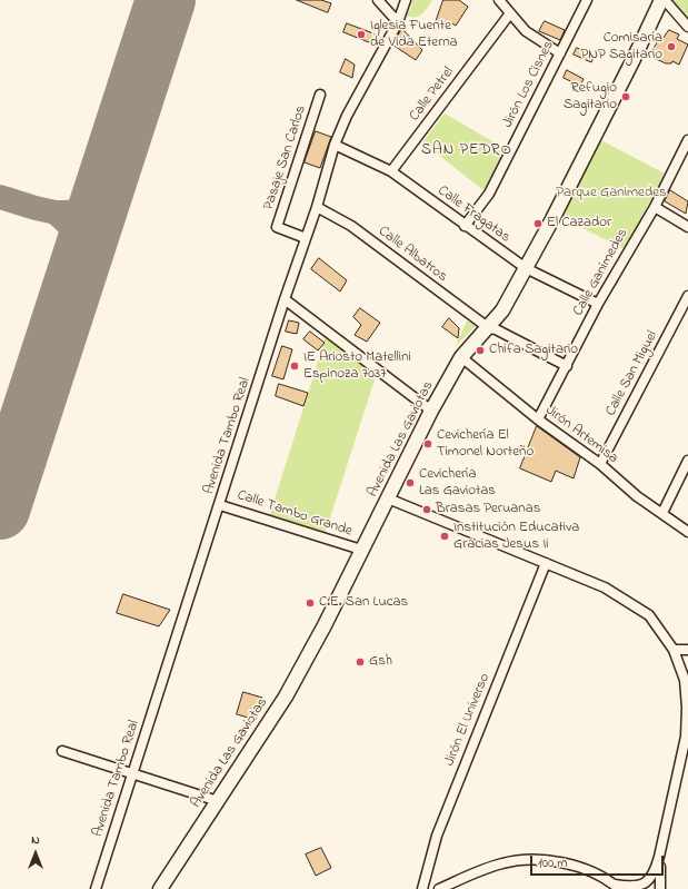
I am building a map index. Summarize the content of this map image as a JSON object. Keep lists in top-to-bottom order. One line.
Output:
{"streets":{"street":["Jirón Los Cisnes","Calle Petrel","Pasaje San Carlos","Calle Fragatas","Calle Albatros","Calle Ganímedes","Calle San Miguel","Jirón Artemisa","Avenida Tambo Real","Avenida Las Gaviotas","Calle Tambo Grande","Jirón El Universo"]},"crossings":[["Jirón Los Cisnes","Calle Fragatas"],["Calle Petrel","Calle Fragatas"],["Pasaje San Carlos","Avenida Tambo Real"],["Calle Fragatas","Calle Ganímedes"],["Calle Fragatas","Avenida Tambo Real"],["Calle Fragatas","Avenida Las Gaviotas"],["Calle Albatros","Calle Ganímedes"],["Calle Albatros","Avenida Tambo Real"],["Calle Albatros","Avenida Las Gaviotas"],["Calle Ganímedes","Jirón Artemisa"],["Calle San Miguel","Jirón Artemisa"],["Jirón Artemisa","Avenida Las Gaviotas"],["Avenida Tambo Real","Calle Tambo Grande"],["Avenida Las Gaviotas","Calle Tambo Grande"]],"districts":["SAN PEDRO"],"parks":["Parque Ganimedes"],"places":["Iglesia Fuente de Vida Eterna","Comisaría PNP Sagitario","Refugio Sagitario","El Cazador","Chifa Sagitario","IE Ariosto Matellini Espinoza 7037","Cevichería El Timonel Norteño","Cevichería Las Gaviotas","Brasas Peruanas","Institución Educativa Gracias Jesus Ii","C.E. San Lucas","Gsh"],"scale_bar":"100 m","north":"top"}
